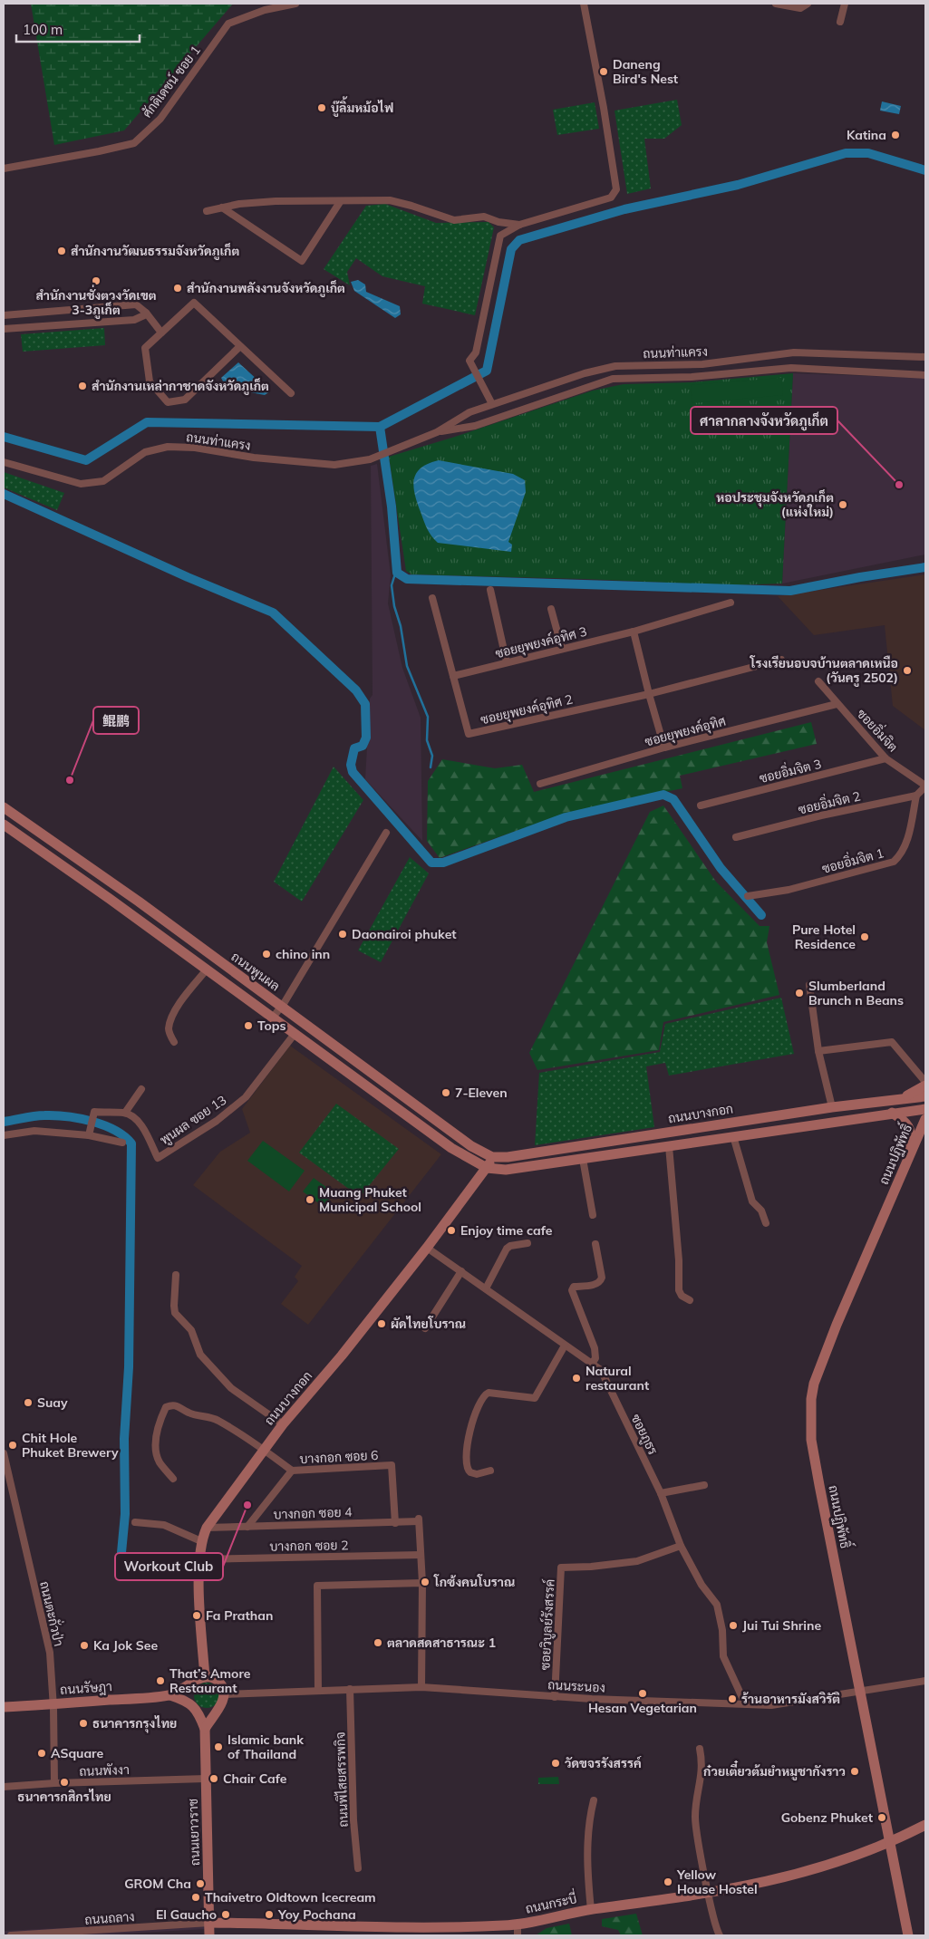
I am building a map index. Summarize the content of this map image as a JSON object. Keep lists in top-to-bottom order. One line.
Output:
{"streets":{"main road":["ถนนพูนผล","ถนนบางกอก","ถนนปฏิพัทธิ์","ถนนรัษฎา","ถนนเยาวราช","ถนนกระบี่"],"street":["ศักดิเดชน์ ซอย 1","ถนนท่าแครง","ซอยยุพยงค์อุทิศ 3","ซอยยุพยงค์อุทิศ 2","ซอยอิ่มจิต","ซอยยุพยงค์อุทิศ","ซอยอิ่มจิต 3","ซอยอิ่มจิต 2","ซอยอิ่มจิต 1","พูนผล ซอย 13","ซอยภูธร","บางกอก ซอย 6","บางกอก ซอย 4","บางกอก ซอย 2","ถนนตะกั่วป่า","ซอยวิบูลย์รังสรรค์","ถนนระนอง","ถนนพังงา","ถนนพิไสยสรรพกิจ","ถนนถลาง"]},"crossings":[["ซอยยุพยงค์อุทิศ 3","ซอยยุพยงค์อุทิศ 2"],["ซอยอิ่มจิต","ซอยยุพยงค์อุทิศ"],["ซอยอิ่มจิต","ซอยอิ่มจิต 3"],["ซอยอิ่มจิต 2","ซอยอิ่มจิต 1"],["ถนนพูนผล","ถนนบางกอก"],["ถนนบางกอก","ซอยภูธร"],["ถนนบางกอก","บางกอก ซอย 6"],["ถนนบางกอก","บางกอก ซอย 4"],["ถนนบางกอก","บางกอก ซอย 2"],["ถนนปฏิพัทธิ์","ถนนระนอง"],["ถนนปฏิพัทธิ์","ถนนกระบี่"],["ซอยภูธร","ซอยวิบูลย์รังสรรค์"],["ซอยภูธร","ถนนระนอง"],["บางกอก ซอย 6","บางกอก ซอย 4"],["บางกอก ซอย 4","บางกอก ซอย 2"],["ถนนตะกั่วป่า","ถนนรัษฎา"],["ถนนตะกั่วป่า","ถนนพังงา"],["ซอยวิบูลย์รังสรรค์","ถนนระนอง"],["ถนนระนอง","ถนนพิไสยสรรพกิจ"],["ถนนพังงา","ถนนเยาวราช"],["ถนนเยาวราช","ถนนกระบี่"],["ถนนเยาวราช","ถนนถลาง"],["ถนนกระบี่","ถนนถลาง"]],"places":["Daneng Bird's Nest","บู๊ลิ้มหม้อไฟ","Katina","สำนักงานวัฒนธรรมจังหวัดภูเก็ต","สำนักงานชั่งตวงวัดเขต 3-3ภูเก็ต","สำนักงานพลังงานจังหวัดภูเก็ต","สำนักงานเหล่ากาชาดจังหวัดภูเก็ต","ศาลากลางจังหวัดภูเก็ต","หอประชุมจังหวัดภูเก็ต (แห่งใหม่)","โรงเรียนอบจบ้านตลาดเหนือ (วันครู 2502)","鲲鹏","Daonairoi phuket","Pure Hotel Residence","chino inn","Slumberland Brunch n Beans","Tops","7-Eleven","Muang Phuket Municipal School","Enjoy time cafe","ผัดไทยโบราณ","Natural restaurant","Suay","Chit Hole Phuket Brewery","Workout Club","โกซ้งคนโบราณ","Fa Prathan","Jui Tui Shrine","ตลาดสดสาธารณะ 1","Ka Jok See","That’s Amore Restaurant","Hesan Vegetarian","ร้านอาหารมังสวิรัติ","ธนาคารกรุงไทย","Islamic bank of Thailand","ASquare","วัดขจรรังสรรค์","ก๋วยเตี๋ยวต้มยำหมูชากังราว","Chair Cafe","ธนาคารกสิกรไทย","Gobenz Phuket","Yellow House Hostel","GROM Cha","Thaivetro Oldtown Icecream","El Gaucho","Yoy Pochana"],"scale_bar":"100 m"}
